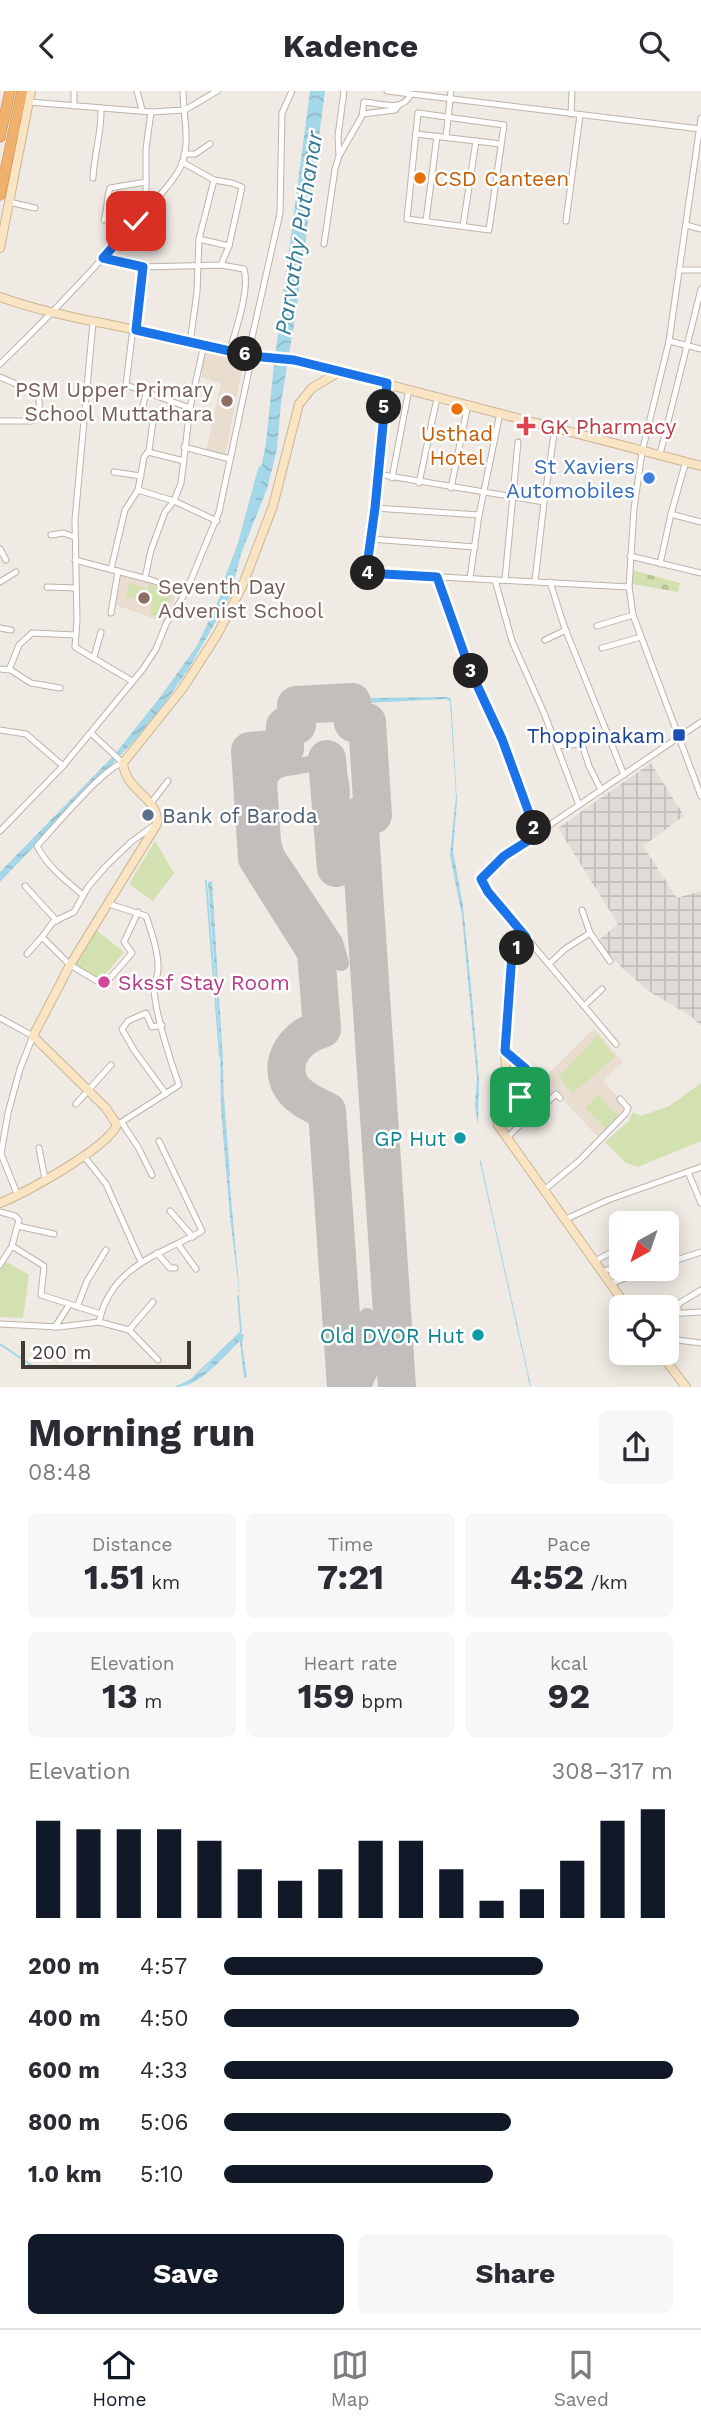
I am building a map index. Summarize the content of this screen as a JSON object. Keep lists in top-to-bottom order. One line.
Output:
{"water":["Parvathy Puthanar"],"places":{"other":["CSD Canteen","PSM Upper Primary School Muttathara","Usthad Hotel","St Xaviers Automobiles","Seventh Day Advenist School","Bank of Baroda","Skssf Stay Room","GP Hut","Old DVOR Hut"],"health":["GK Pharmacy"],"transit":["Thoppinakam"]},"scale_bar":"200 m","north":"bottom left","page":{"header":"Kadence","pins":["6","5","4","3","2","1"],"scale":"200 m","heading":["Morning run","08:48"],"stats":[["Distance","1.51 km"],["Time","7:21"],["Pace","4:52 /km"],["Elevation","13 m"],["Heart rate","159 bpm"],["kcal","92"]],"chart":["Elevation","308–317 m"],"list":[{"name":"200 m","note":"4:57"},{"name":"400 m","note":"4:50"},{"name":"600 m","note":"4:33"},{"name":"800 m","note":"5:06"},{"name":"1.0 km","note":"5:10"}],"buttons":["Save","Share"],"tabs":["Home","Map","Saved"]}}
